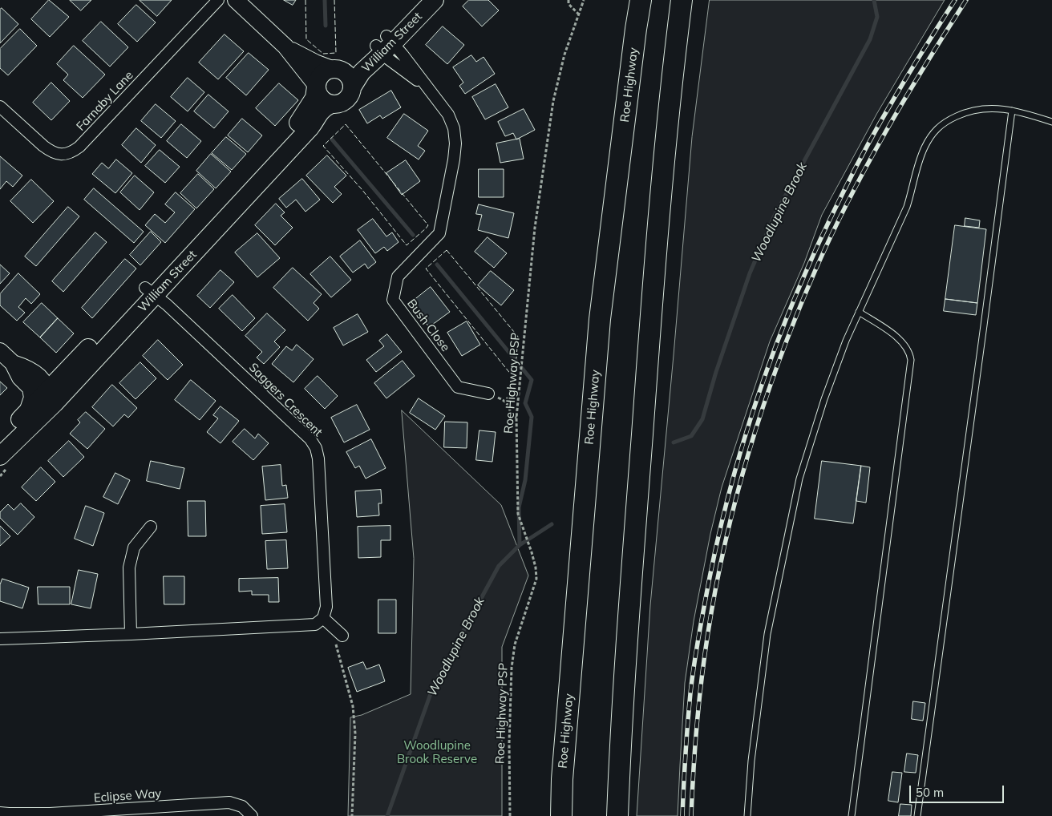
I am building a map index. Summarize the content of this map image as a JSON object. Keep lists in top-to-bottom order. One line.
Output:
{"streets":{"highway":["Roe Highway"],"main road":["William Street"],"street":["Farnaby Lane","Bush Close","Saggers Crescent","Eclipse Way"],"path":["Roe Highway PSP"]},"crossings":[["William Street","Bush Close"],["William Street","Saggers Crescent"]],"water":["Woodlupine Brook"],"parks":["Woodlupine Brook Reserve"],"scale_bar":"50 m"}
